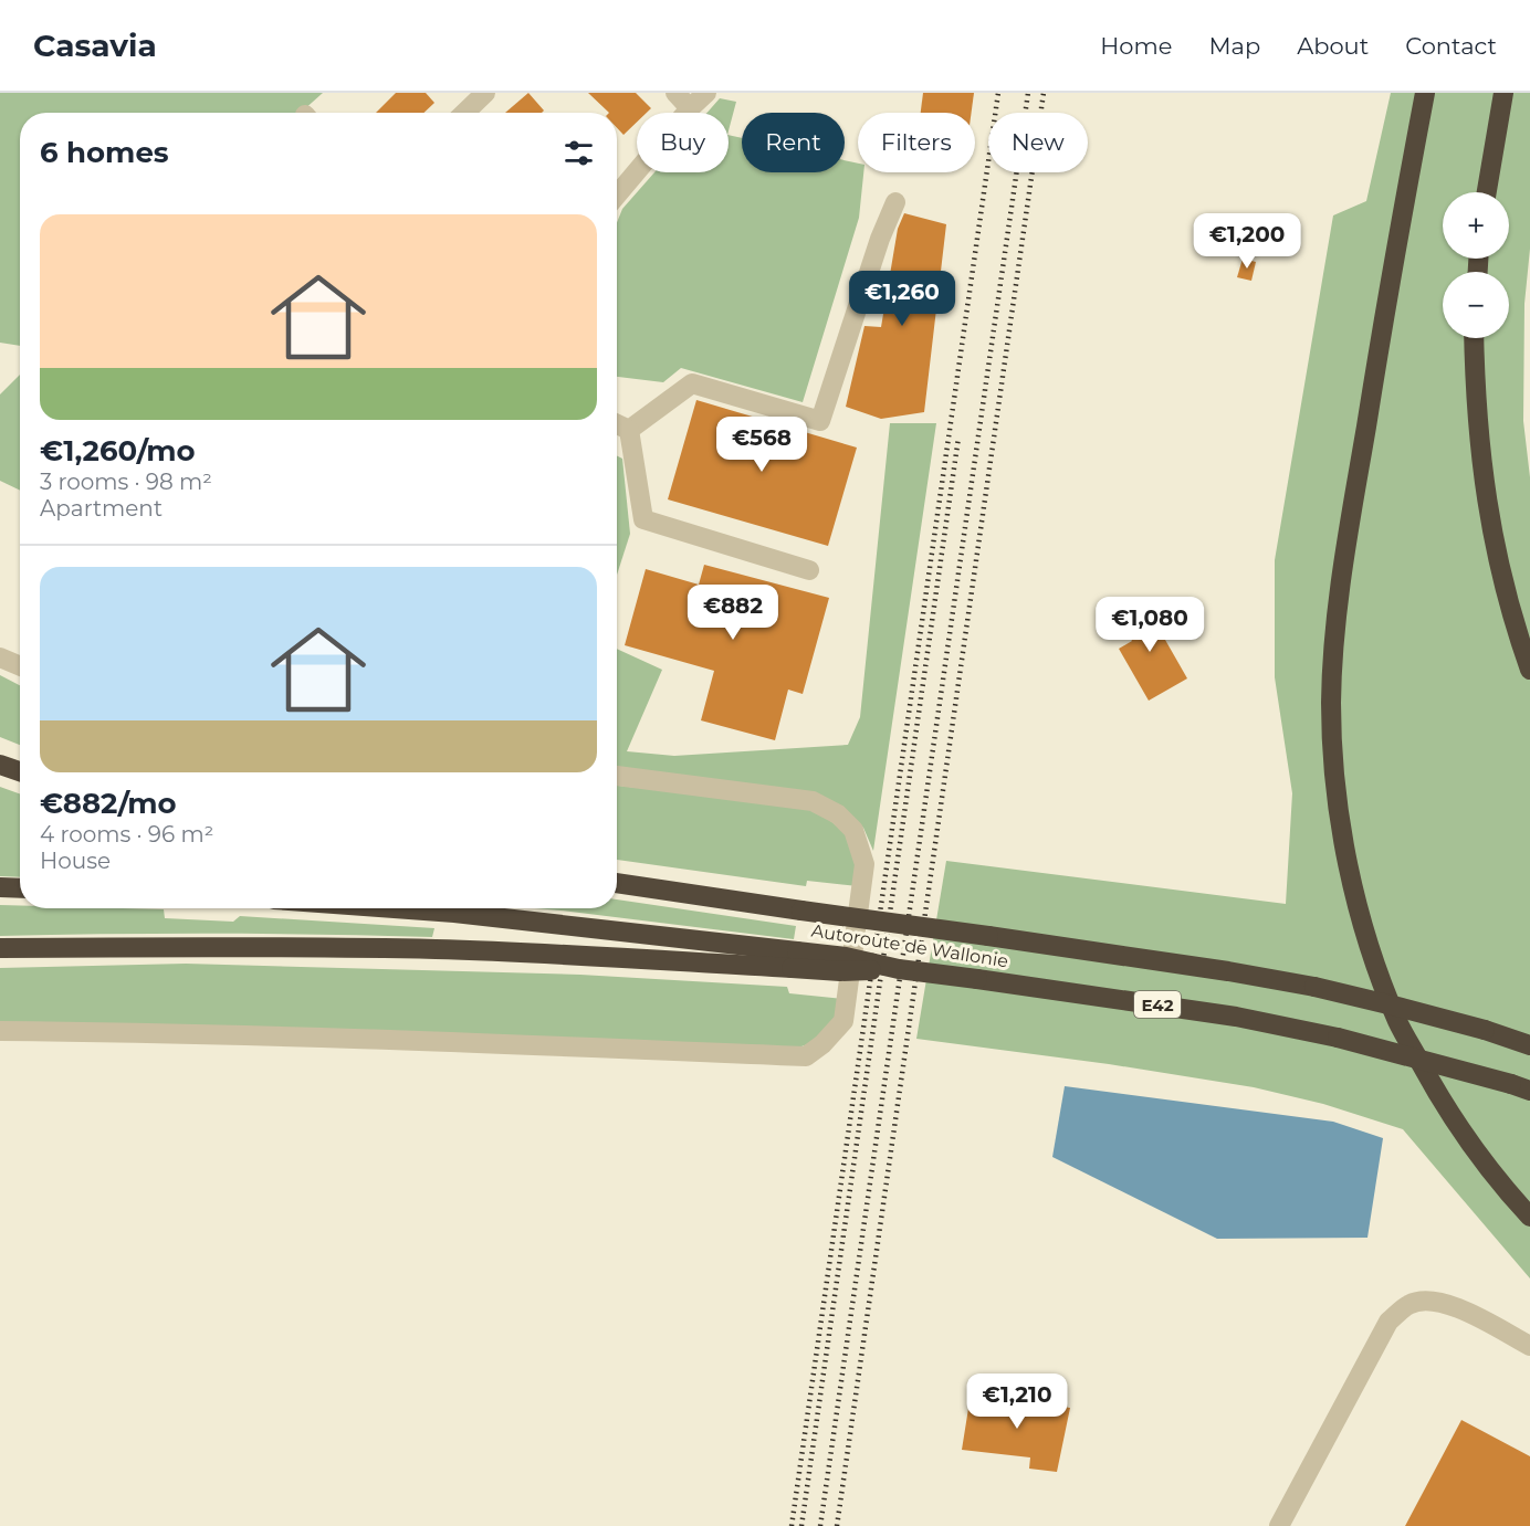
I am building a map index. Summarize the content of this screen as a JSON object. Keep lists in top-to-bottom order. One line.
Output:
{"streets":{"highway":["Autoroute de Wallonie","E42"]},"page":{"header":"Casavia","nav":["Home","Map","About","Contact"],"chip":["Buy","Rent","Filters","New"],"heading":"6 homes","map_buttons":["+","−"],"list":[{"name":"€1,260/mo","note":"3 rooms · 98 m² · Apartment"},{"name":"€882/mo","note":"4 rooms · 96 m² · House"}],"price":["€1,200","€1,260","€568","€882","€1,080","€1,210"]}}
